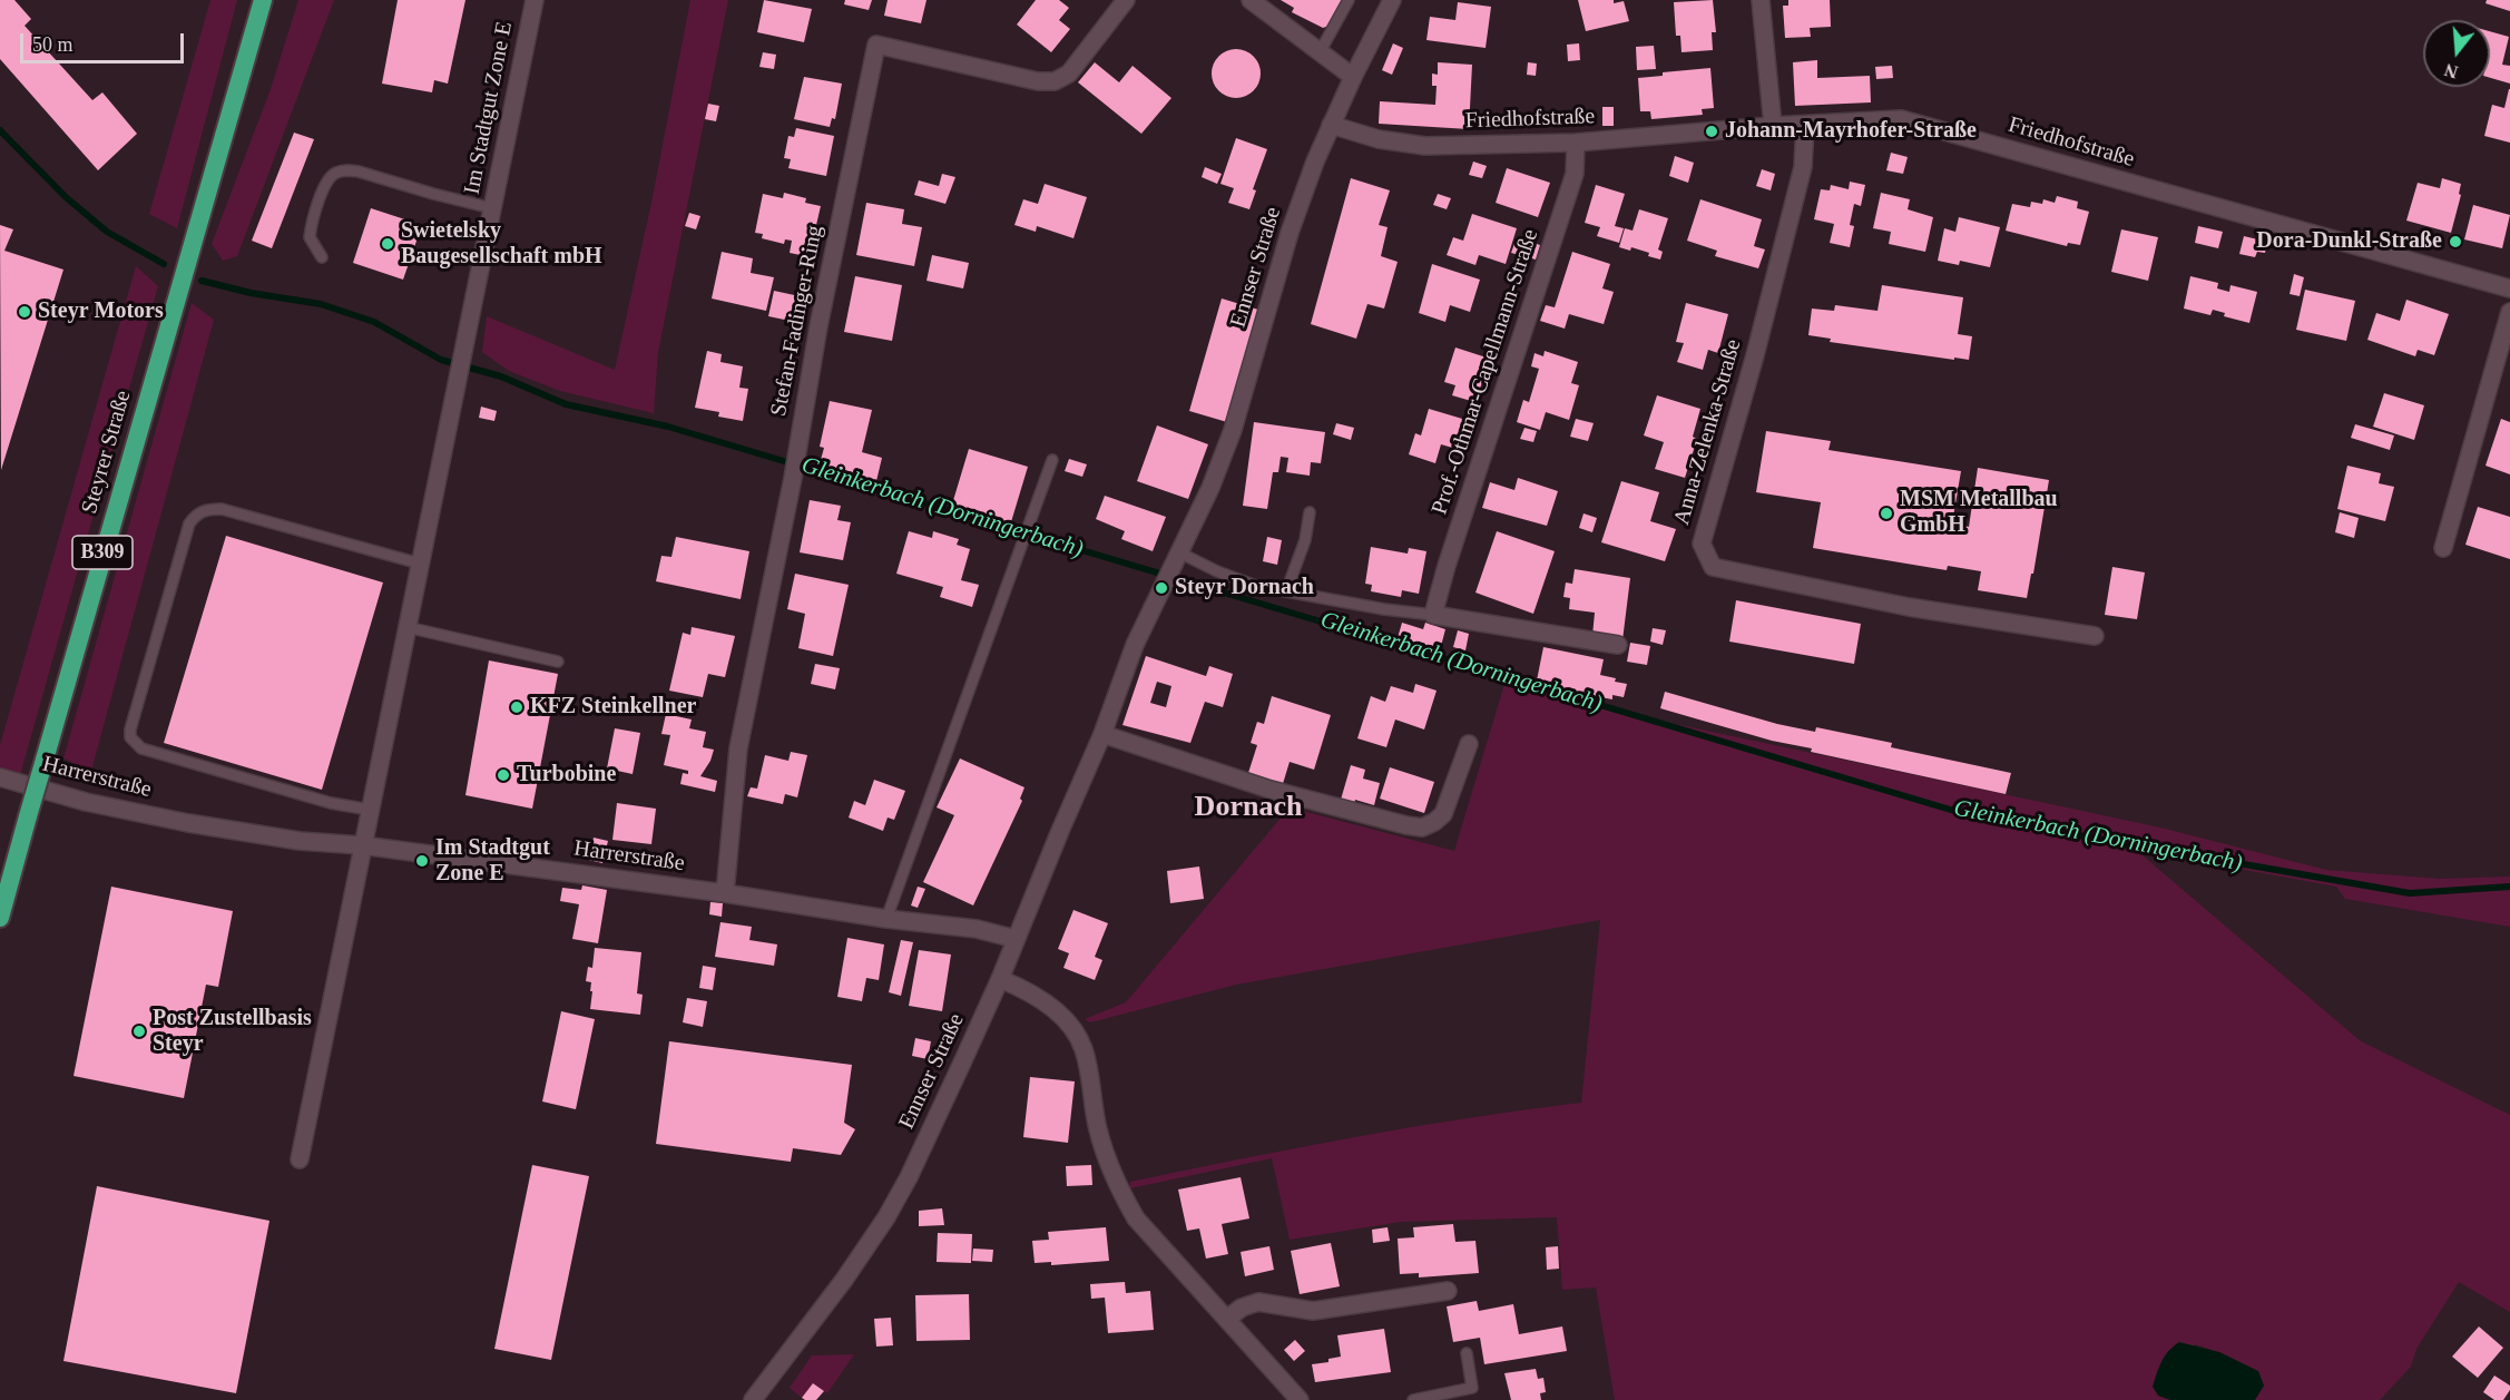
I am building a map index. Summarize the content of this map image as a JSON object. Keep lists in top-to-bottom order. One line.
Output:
{"streets":{"highway":["Steyrer Straße","B309"],"street":["Im Stadtgut Zone E","Friedhofstraße","Ennser Straße","Stefan-Fadinger-Ring","Prof.-Othmar-Capellmann-Straße","Anna-Zelenka-Straße","Harrerstraße"]},"crossings":[["Friedhofstraße","Ennser Straße"],["Friedhofstraße","Prof.-Othmar-Capellmann-Straße"],["Friedhofstraße","Anna-Zelenka-Straße"],["Ennser Straße","Harrerstraße"],["Stefan-Fadinger-Ring","Harrerstraße"]],"districts":["Dornach"],"water":["Gleinkerbach (Dorningerbach)"],"places":["Johann-Mayrhofer-Straße","Dora-Dunkl-Straße","Swietelsky Baugesellschaft mbH","Steyr Motors","MSM Metallbau GmbH","Steyr Dornach","KFZ Steinkellner","Turbobine","Im Stadtgut Zone E","Post Zustellbasis Steyr"],"scale_bar":"50 m","north":"bottom"}
